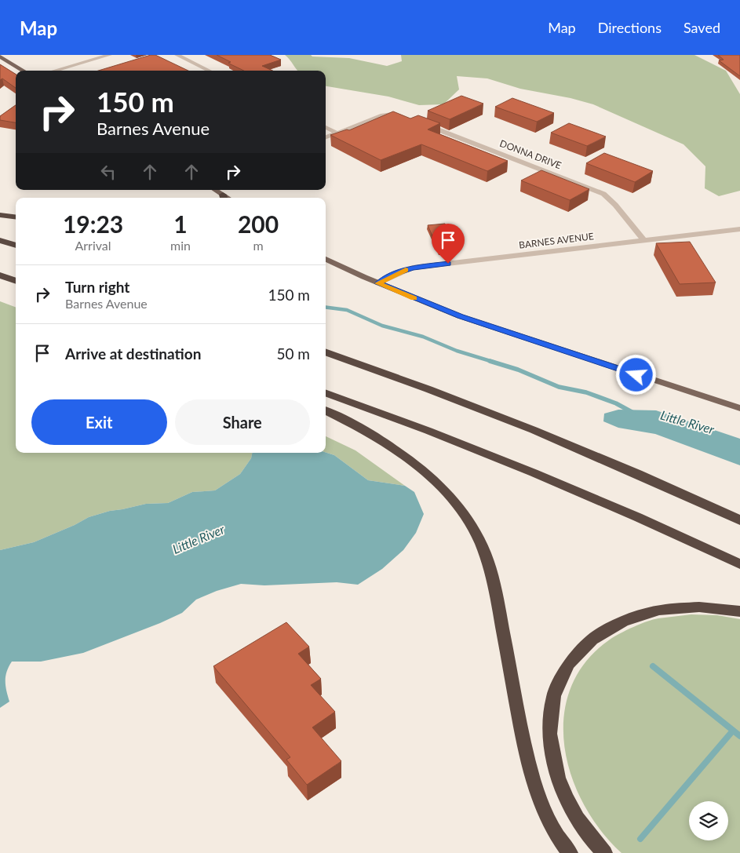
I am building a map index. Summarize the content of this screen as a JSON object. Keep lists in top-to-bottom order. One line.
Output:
{"streets":{"street":["DONNA DRIVE","BARNES AVENUE"]},"crossings":[["DONNA DRIVE","BARNES AVENUE"]],"water":["Little River"],"page":{"header":"Map","nav":["Map","Directions","Saved"],"turn":["150 m","Barnes Avenue"],"eta":["19:23","Arrival","1","min","200","m"],"list":[{"name":"Turn right","note":"Barnes Avenue","value":"150 m"},{"name":"Arrive at destination","value":"50 m"}],"buttons":["Exit","Share"]}}
